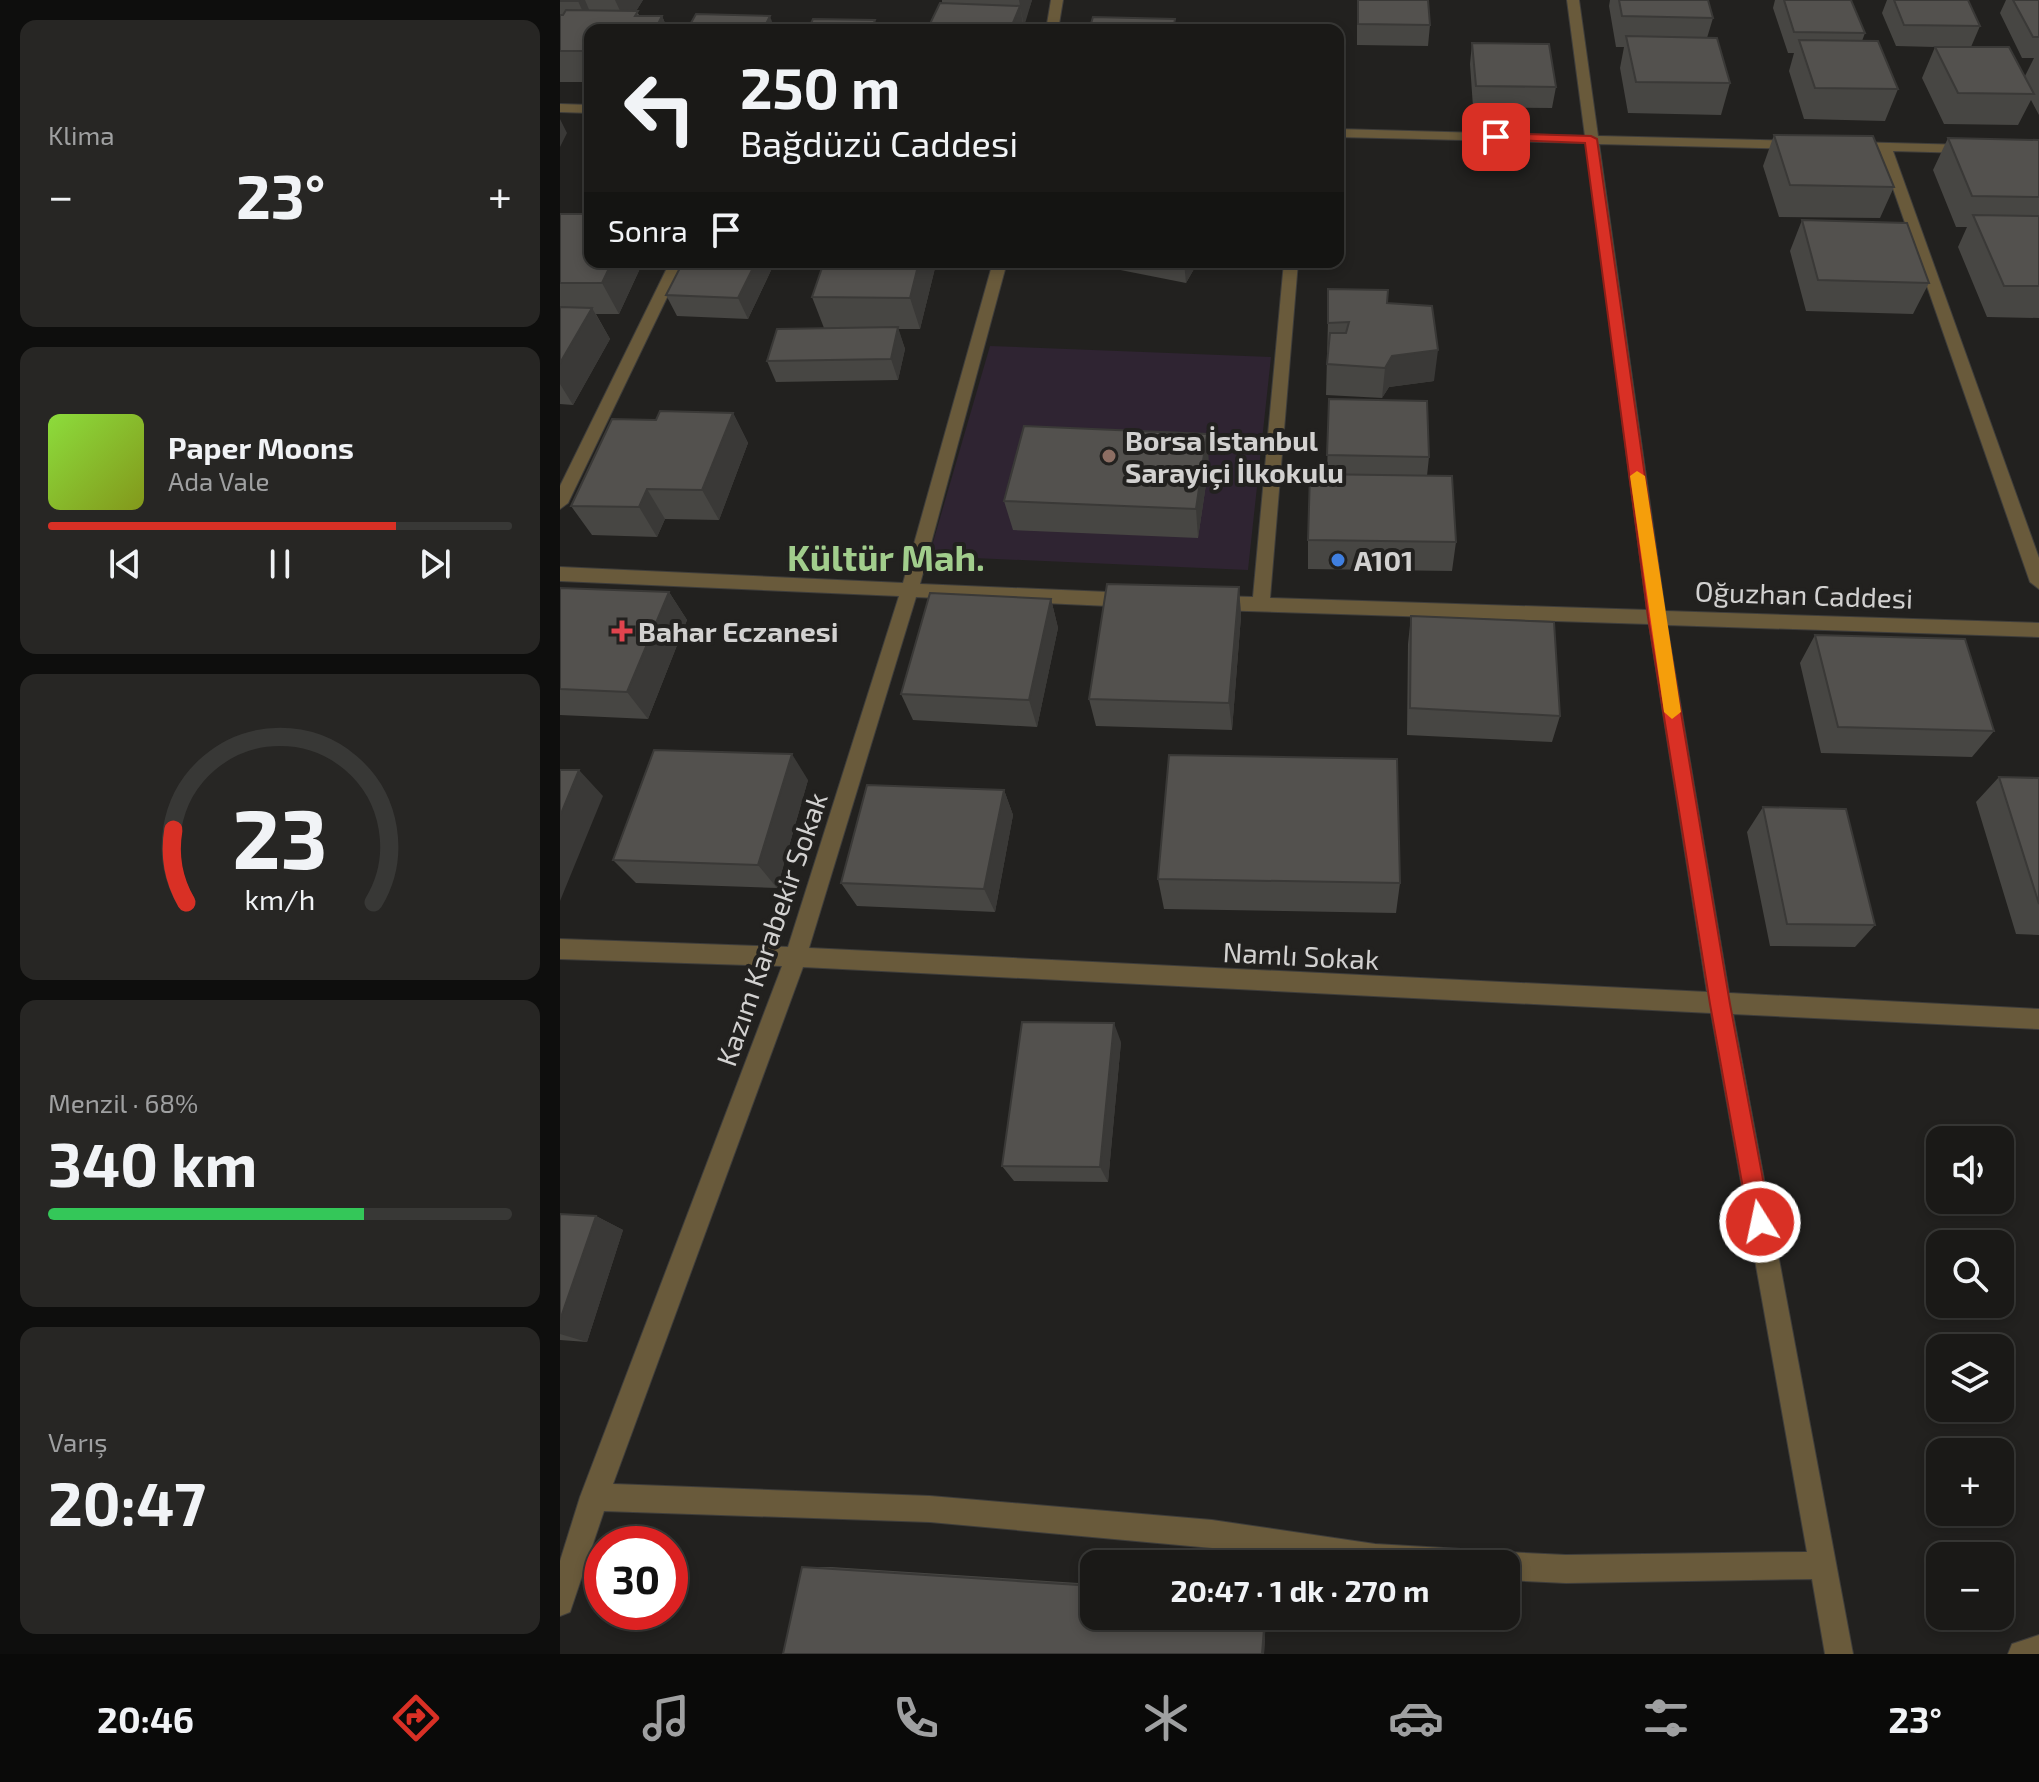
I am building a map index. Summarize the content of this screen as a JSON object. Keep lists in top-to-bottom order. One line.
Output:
{"streets":{"street":["Oğuzhan Caddesi","Kazım Karabekir Sokak","Namlı Sokak"]},"crossings":[["Kazım Karabekir Sokak","Namlı Sokak"]],"districts":["Kültür Mah."],"places":{"other":["Borsa İstanbul Sarayiçi İlkokulu","A101"],"health":["Bahar Eczanesi"]},"page":{"tile":["Klima",["Menzil · 68%","340 km"],["Varış","20:47"]],"turn":["250 m","Bağdüzü Caddesi"],"heat":["−","23°","+"],"then":"Sonra","song":["Paper Moons","Ada Vale"],"map_buttons":["+","−"],"limit":"30","trip":"20:47 · 1 dk · 270 m","tabs":["20:46","23°"],"gauge":["23","km/h"]}}
